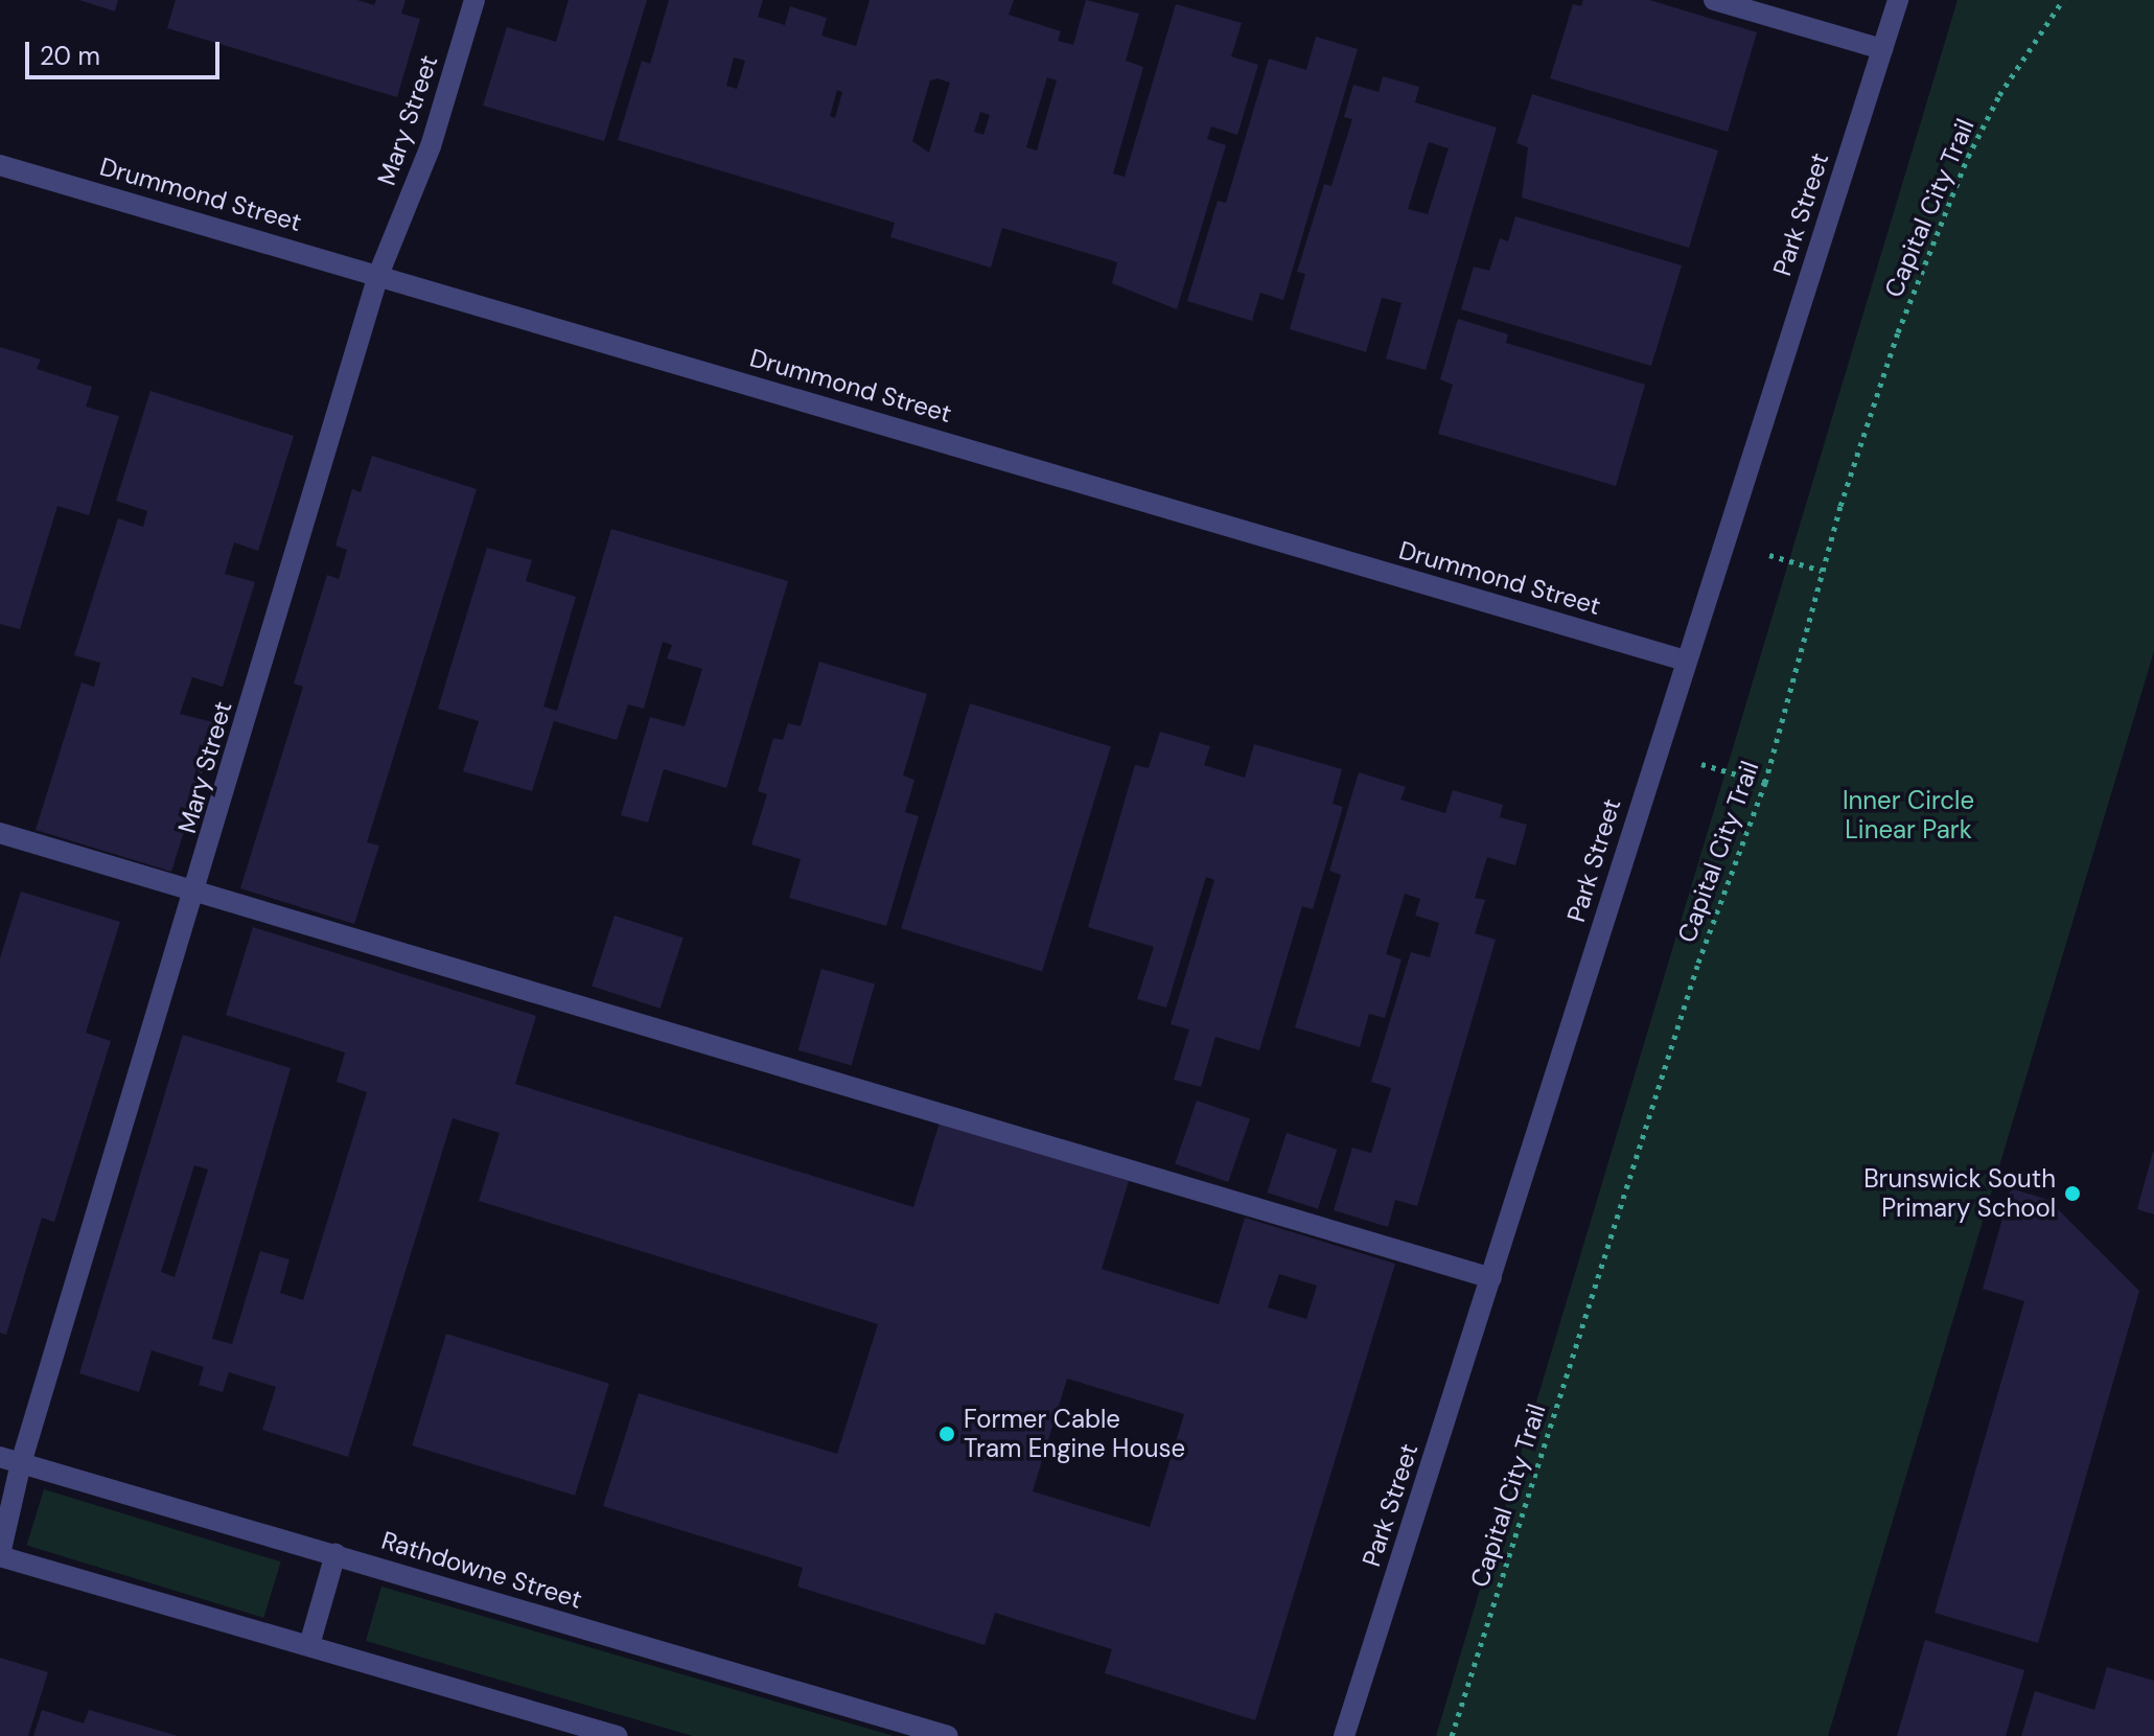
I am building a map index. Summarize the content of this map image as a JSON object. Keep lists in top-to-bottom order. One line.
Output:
{"streets":{"street":["Mary Street","Drummond Street","Park Street","Rathdowne Street"],"path":["Capital City Trail"]},"crossings":[["Mary Street","Drummond Street"],["Mary Street","Rathdowne Street"],["Drummond Street","Park Street"]],"parks":["Inner Circle Linear Park"],"places":["Brunswick South Primary School","Former Cable Tram Engine House"],"scale_bar":"20 m"}
